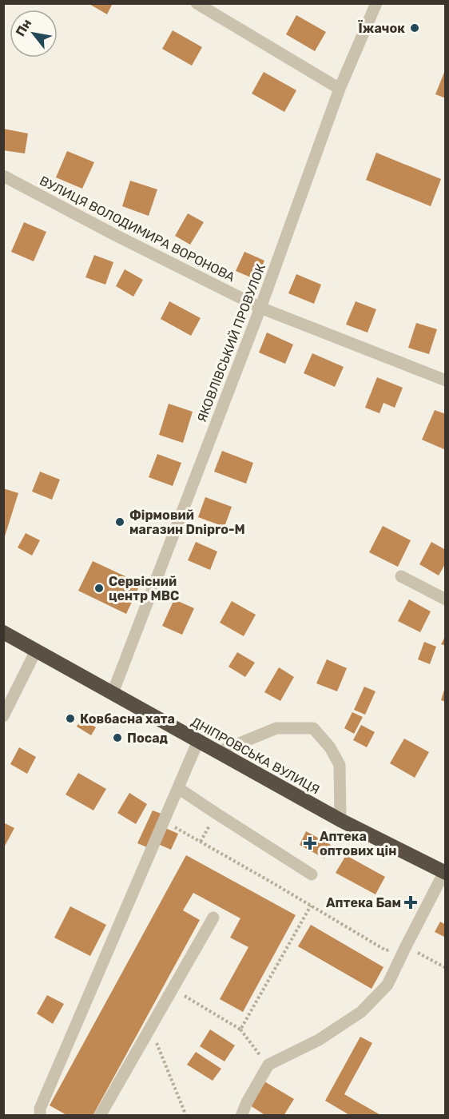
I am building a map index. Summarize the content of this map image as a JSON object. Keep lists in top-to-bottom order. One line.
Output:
{"streets":{"highway":["ДНІПРОВСЬКА ВУЛИЦЯ"],"street":["ВУЛИЦЯ ВОЛОДИМИРА ВОРОНОВА","ЯКОВЛІВСЬКИЙ ПРОВУЛОК"]},"crossings":[["ВУЛИЦЯ ВОЛОДИМИРА ВОРОНОВА","ЯКОВЛІВСЬКИЙ ПРОВУЛОК"],["ЯКОВЛІВСЬКИЙ ПРОВУЛОК","ДНІПРОВСЬКА ВУЛИЦЯ"]],"places":{"other":["Їжачок","Фірмовий магазин Dnipro-M","Сервісний центр МВС","Ковбасна хата","Посад"],"health":["Аптека оптових цін","Аптека Бам"]},"north":"top left"}
